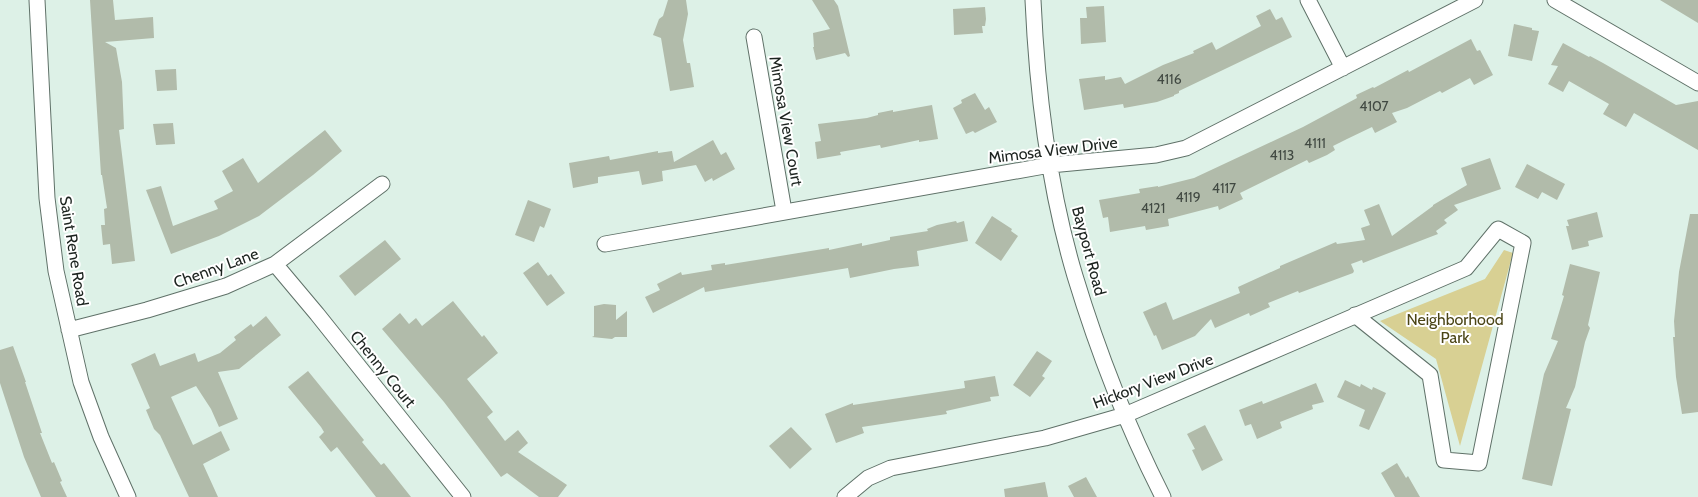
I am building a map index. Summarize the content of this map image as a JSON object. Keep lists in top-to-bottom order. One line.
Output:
{"streets":{"street":["Mimosa View Court","Mimosa View Drive","Saint Rene Road","Bayport Road","Chenny Lane","Chenny Court","Hickory View Drive"]},"crossings":[["Mimosa View Court","Mimosa View Drive"],["Mimosa View Drive","Bayport Road"],["Saint Rene Road","Chenny Lane"],["Bayport Road","Hickory View Drive"],["Chenny Lane","Chenny Court"]],"parks":["Neighborhood Park"],"house_numbers":["4116","4107","4111","4113","4117","4119","4121"]}
